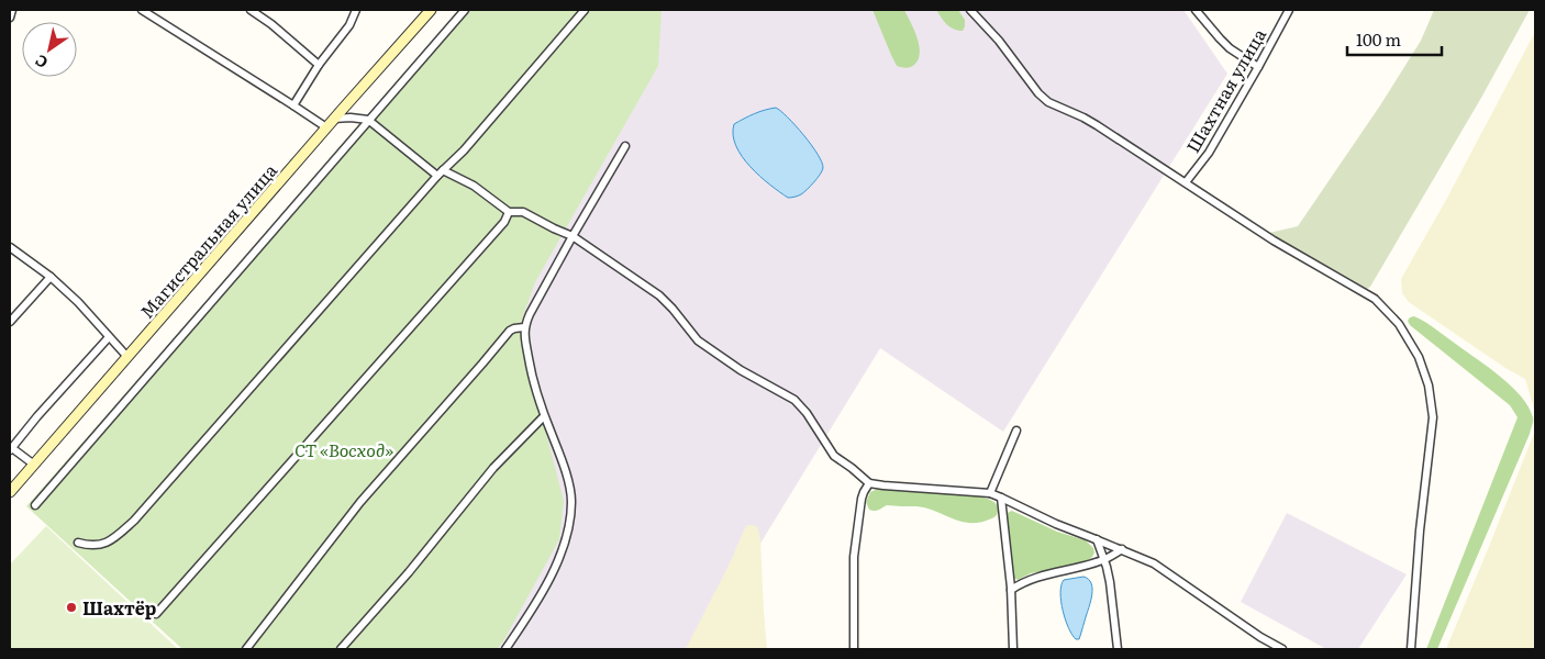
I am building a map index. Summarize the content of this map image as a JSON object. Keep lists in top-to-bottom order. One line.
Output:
{"streets":{"main road":["Магистральная улица"],"street":["Шахтная улица"]},"parks":["СТ «Восход»"],"places":["Шахтёр"],"scale_bar":"100 m","north":"bottom left"}
